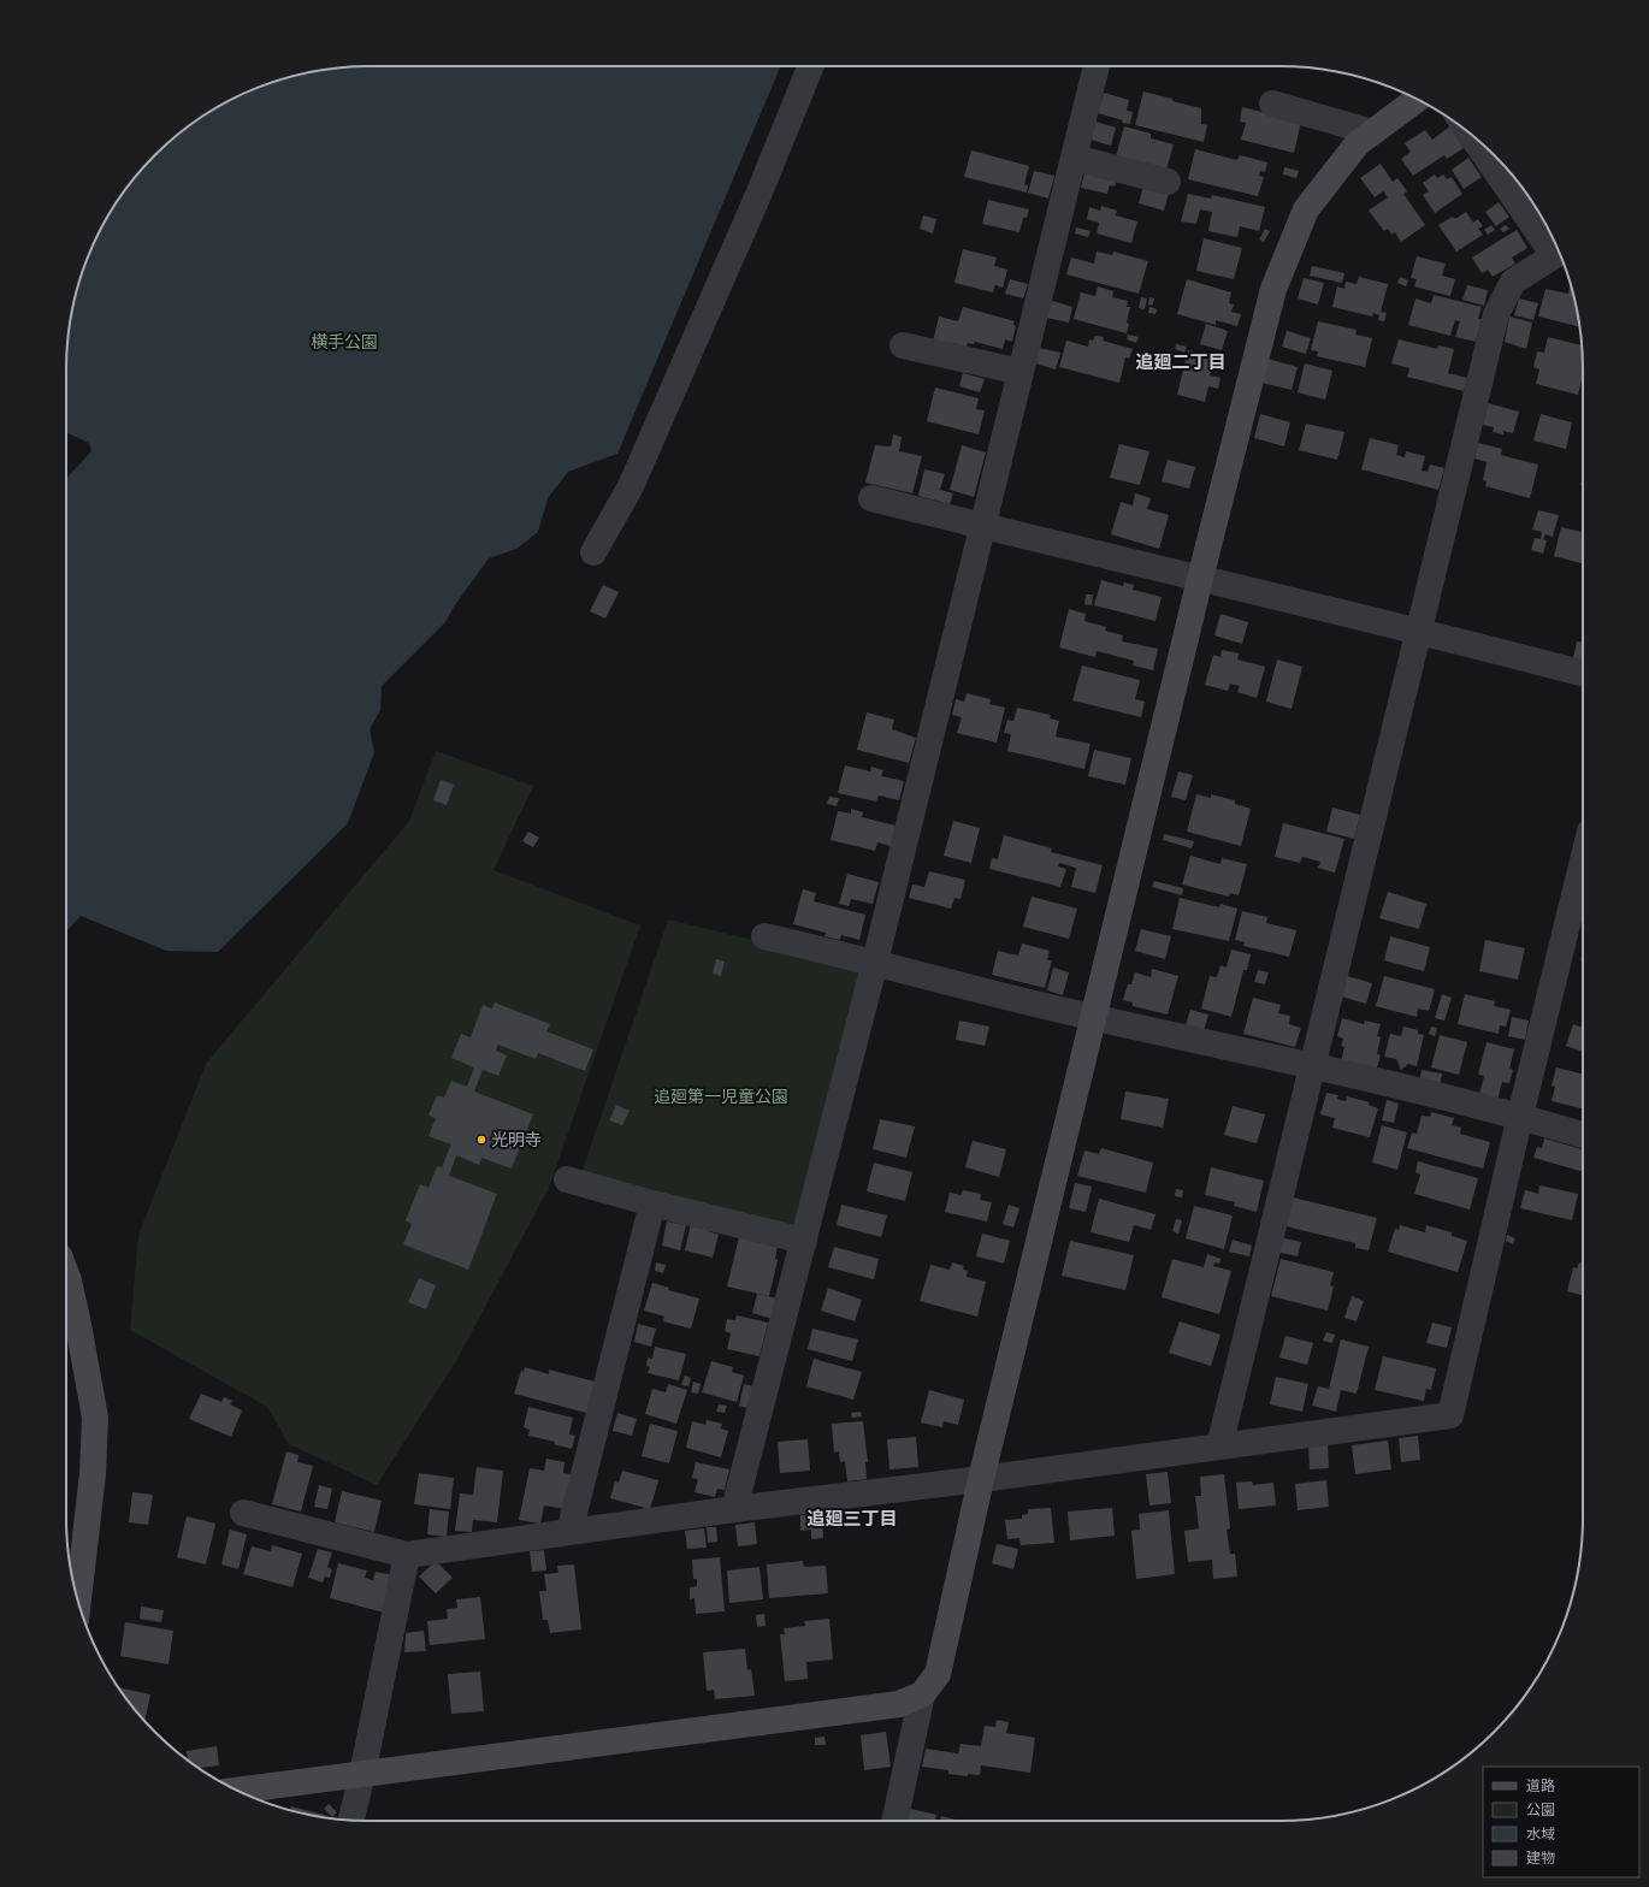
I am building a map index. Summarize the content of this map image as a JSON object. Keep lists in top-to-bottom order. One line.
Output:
{"districts":["追廻二丁目","追廻三丁目"],"parks":["横手公園","追廻第一児童公園"],"places":["光明寺"],"legend":["道路","公園","水域","建物"]}
